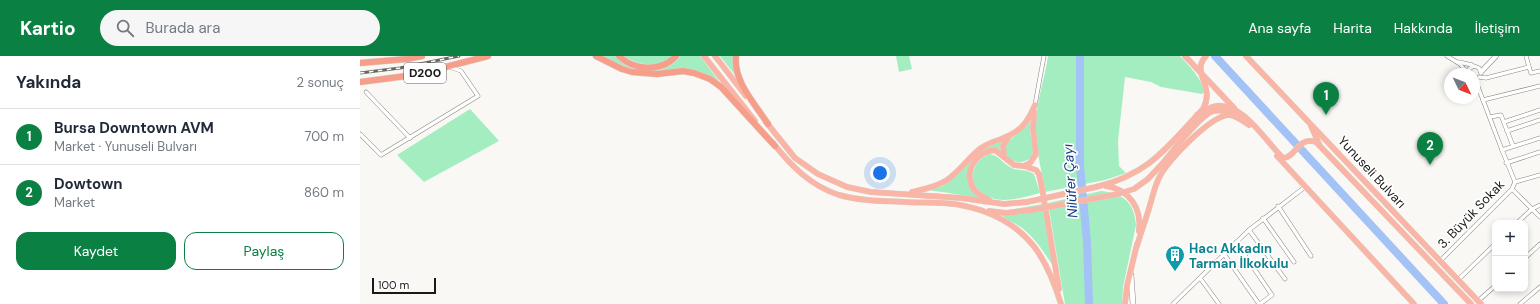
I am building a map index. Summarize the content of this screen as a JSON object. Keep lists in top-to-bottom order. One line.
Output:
{"streets":{"highway":["D200"],"main road":["Yunuseli Bulvarı"],"street":["3. Büyük Sokak"]},"crossings":[["Yunuseli Bulvarı","3. Büyük Sokak"]],"water":["Nilüfer Çayı"],"places":{"building":["Hacı Akkadın Tarman İlkokulu"]},"scale_bar":"100 m","north":"bottom right","page":{"header":"Kartio","search":"Burada ara","nav":["Ana sayfa","Harita","Hakkında","İletişim"],"heading":["Yakında","2 sonuç"],"pins":["1","2"],"list":[{"mark":"1","name":"Bursa Downtown AVM","note":"Market · Yunuseli Bulvarı","value":"700 m"},{"mark":"2","name":"Dowtown","note":"Market","value":"860 m"}],"buttons":["Kaydet","Paylaş"],"map_buttons":["+","−"],"scale":"100 m"}}
